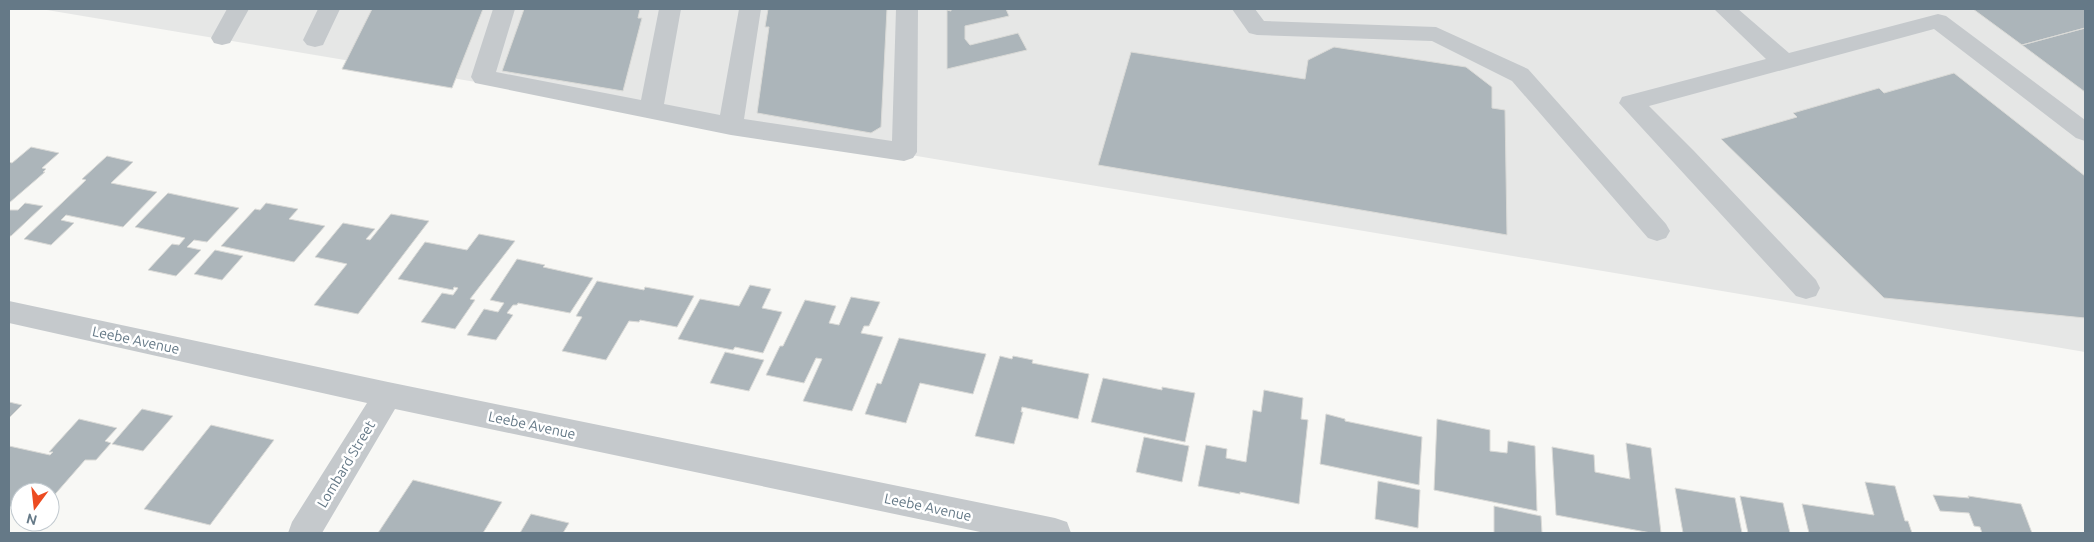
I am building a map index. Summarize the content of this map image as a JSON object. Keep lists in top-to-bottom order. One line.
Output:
{"streets":{"street":["Leebe Avenue","Lombard Street"]},"crossings":[["Leebe Avenue","Lombard Street"]],"north":"bottom"}
